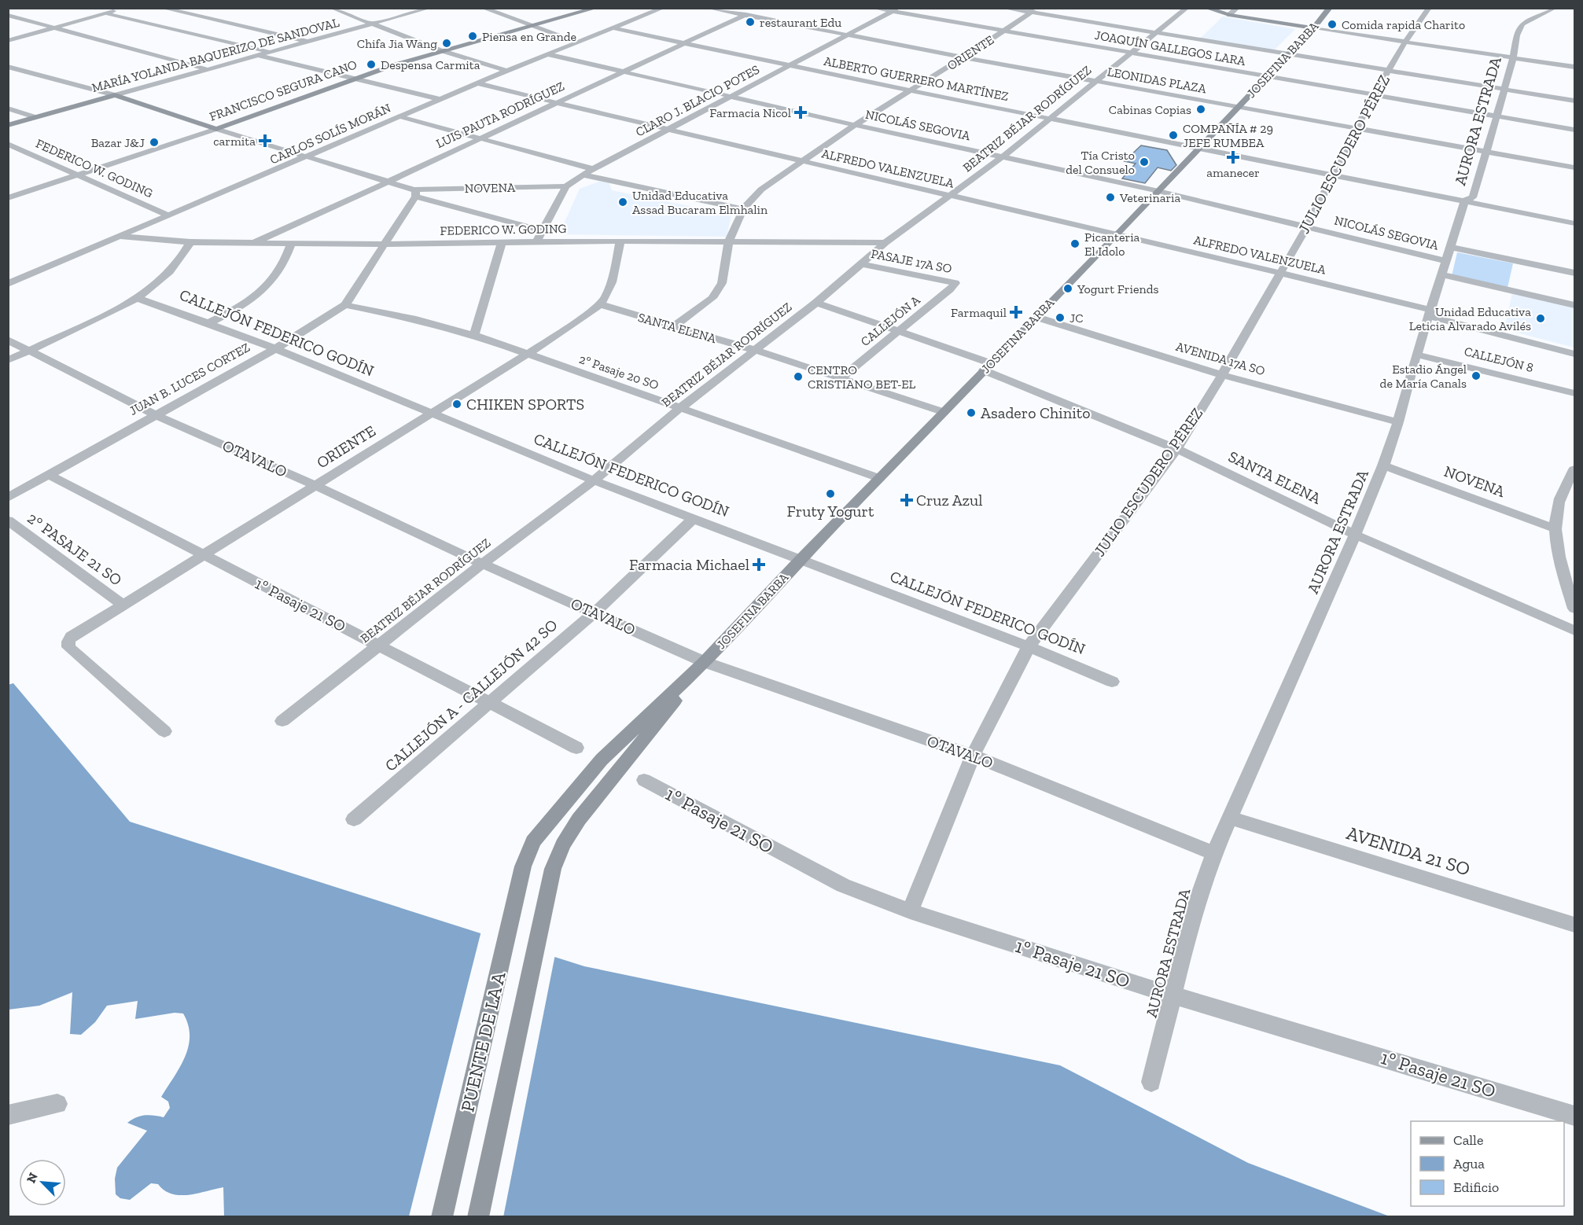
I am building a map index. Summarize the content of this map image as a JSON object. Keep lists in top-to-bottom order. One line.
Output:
{"streets":{"street":["JOAQUÍN GALLEGOS LARA","ORIENTE","MARÍA YOLANDA BAQUERIZO DE SANDOVAL","JOSEFINA BARBA","ALBERTO GUERRERO MARTÍNEZ","LEONIDAS PLAZA","FRANCISCO SEGURA CANO","CLARO J. BLACIO POTES","LUIS PAUTA RODRÍGUEZ","BEATRIZ BÉJAR RODRÍGUEZ","AURORA ESTRADA","NICOLÁS SEGOVIA","CARLOS SOLÍS MORÁN","JULIO ESCUDERO PÉREZ","FEDERICO W. GODING","ALFREDO VALENZUELA","NOVENA","PASAJE 17A SO","CALLEJÓN A","SANTA ELENA","CALLEJÓN FEDERICO GODÍN","AVENIDA 17A SO","CALLEJÓN 8","2º Pasaje 20 SO","JUAN B. LUCES CORTEZ","OTAVALO","2° PASAJE 21 SO","1º Pasaje 21 SO","CALLEJÓN A - CALLEJÓN 42 SO","AVENIDA 21 SO","PUENTE DE LA A"]},"crossings":[["JOAQUÍN GALLEGOS LARA","ORIENTE"],["JOAQUÍN GALLEGOS LARA","JOSEFINA BARBA"],["JOAQUÍN GALLEGOS LARA","CLARO J. BLACIO POTES"],["JOAQUÍN GALLEGOS LARA","BEATRIZ BÉJAR RODRÍGUEZ"],["JOAQUÍN GALLEGOS LARA","AURORA ESTRADA"],["JOAQUÍN GALLEGOS LARA","JULIO ESCUDERO PÉREZ"],["ORIENTE","ALBERTO GUERRERO MARTÍNEZ"],["ORIENTE","LEONIDAS PLAZA"],["ORIENTE","NICOLÁS SEGOVIA"],["ORIENTE","FEDERICO W. GODING"],["ORIENTE","ALFREDO VALENZUELA"],["ORIENTE","SANTA ELENA"],["ORIENTE","CALLEJÓN FEDERICO GODÍN"],["ORIENTE","2º Pasaje 20 SO"],["ORIENTE","OTAVALO"],["ORIENTE","2° PASAJE 21 SO"],["ORIENTE","1º Pasaje 21 SO"],["JOSEFINA BARBA","ALBERTO GUERRERO MARTÍNEZ"],["JOSEFINA BARBA","LEONIDAS PLAZA"],["JOSEFINA BARBA","NICOLÁS SEGOVIA"],["JOSEFINA BARBA","ALFREDO VALENZUELA"],["JOSEFINA BARBA","SANTA ELENA"],["JOSEFINA BARBA","CALLEJÓN FEDERICO GODÍN"],["JOSEFINA BARBA","AVENIDA 17A SO"],["JOSEFINA BARBA","2º Pasaje 20 SO"],["JOSEFINA BARBA","OTAVALO"],["JOSEFINA BARBA","PUENTE DE LA A"],["ALBERTO GUERRERO MARTÍNEZ","CLARO J. BLACIO POTES"],["ALBERTO GUERRERO MARTÍNEZ","LUIS PAUTA RODRÍGUEZ"],["ALBERTO GUERRERO MARTÍNEZ","BEATRIZ BÉJAR RODRÍGUEZ"],["ALBERTO GUERRERO MARTÍNEZ","AURORA ESTRADA"],["ALBERTO GUERRERO MARTÍNEZ","CARLOS SOLÍS MORÁN"],["ALBERTO GUERRERO MARTÍNEZ","JULIO ESCUDERO PÉREZ"],["LEONIDAS PLAZA","CLARO J. BLACIO POTES"],["LEONIDAS PLAZA","LUIS PAUTA RODRÍGUEZ"],["LEONIDAS PLAZA","BEATRIZ BÉJAR RODRÍGUEZ"],["LEONIDAS PLAZA","AURORA ESTRADA"],["LEONIDAS PLAZA","JULIO ESCUDERO PÉREZ"],["FRANCISCO SEGURA CANO","FEDERICO W. GODING"],["CLARO J. BLACIO POTES","NICOLÁS SEGOVIA"],["CLARO J. BLACIO POTES","FEDERICO W. GODING"],["CLARO J. BLACIO POTES","ALFREDO VALENZUELA"],["CLARO J. BLACIO POTES","NOVENA"],["LUIS PAUTA RODRÍGUEZ","NICOLÁS SEGOVIA"],["LUIS PAUTA RODRÍGUEZ","FEDERICO W. GODING"],["LUIS PAUTA RODRÍGUEZ","ALFREDO VALENZUELA"],["BEATRIZ BÉJAR RODRÍGUEZ","NICOLÁS SEGOVIA"],["BEATRIZ BÉJAR RODRÍGUEZ","FEDERICO W. GODING"],["BEATRIZ BÉJAR RODRÍGUEZ","ALFREDO VALENZUELA"],["BEATRIZ BÉJAR RODRÍGUEZ","PASAJE 17A SO"],["BEATRIZ BÉJAR RODRÍGUEZ","SANTA ELENA"],["BEATRIZ BÉJAR RODRÍGUEZ","CALLEJÓN FEDERICO GODÍN"],["BEATRIZ BÉJAR RODRÍGUEZ","2º Pasaje 20 SO"],["BEATRIZ BÉJAR RODRÍGUEZ","OTAVALO"],["BEATRIZ BÉJAR RODRÍGUEZ","1º Pasaje 21 SO"],["AURORA ESTRADA","NICOLÁS SEGOVIA"],["AURORA ESTRADA","ALFREDO VALENZUELA"],["AURORA ESTRADA","NOVENA"],["AURORA ESTRADA","SANTA ELENA"],["AURORA ESTRADA","AVENIDA 17A SO"],["AURORA ESTRADA","CALLEJÓN 8"],["AURORA ESTRADA","OTAVALO"],["AURORA ESTRADA","1º Pasaje 21 SO"],["AURORA ESTRADA","AVENIDA 21 SO"],["NICOLÁS SEGOVIA","CARLOS SOLÍS MORÁN"],["NICOLÁS SEGOVIA","JULIO ESCUDERO PÉREZ"],["CARLOS SOLÍS MORÁN","FEDERICO W. GODING"],["CARLOS SOLÍS MORÁN","ALFREDO VALENZUELA"],["JULIO ESCUDERO PÉREZ","ALFREDO VALENZUELA"],["JULIO ESCUDERO PÉREZ","SANTA ELENA"],["JULIO ESCUDERO PÉREZ","CALLEJÓN FEDERICO GODÍN"],["JULIO ESCUDERO PÉREZ","AVENIDA 17A SO"],["JULIO ESCUDERO PÉREZ","OTAVALO"],["JULIO ESCUDERO PÉREZ","1º Pasaje 21 SO"],["FEDERICO W. GODING","JUAN B. LUCES CORTEZ"],["NOVENA","JUAN B. LUCES CORTEZ"],["PASAJE 17A SO","CALLEJÓN A"],["CALLEJÓN A","SANTA ELENA"],["CALLEJÓN FEDERICO GODÍN","JUAN B. LUCES CORTEZ"],["CALLEJÓN FEDERICO GODÍN","CALLEJÓN A - CALLEJÓN 42 SO"],["2º Pasaje 20 SO","JUAN B. LUCES CORTEZ"],["JUAN B. LUCES CORTEZ","OTAVALO"],["JUAN B. LUCES CORTEZ","1º Pasaje 21 SO"],["OTAVALO","CALLEJÓN A - CALLEJÓN 42 SO"],["1º Pasaje 21 SO","CALLEJÓN A - CALLEJÓN 42 SO"]],"places":{"other":["restaurant Edu","Comida rapida Charito","Piensa en Grande","Chifa Jia Wang","Despensa Carmita","Cabinas Copias","COMPAÑÍA # 29 JEFE RUMBEA","Bazar J&J","Tía Cristo del Consuelo","Veterinaria","Unidad Educativa Assad Bucaram Elmhalin","Picanteria El Idolo","Yogurt Friends","JC","Unidad Educativa Leticia Alvarado Avilés","Estadio Ángel de María Canals","CENTRO CRISTIANO BET-EL","CHIKEN SPORTS","Asadero Chinito","Fruty Yogurt"],"health":["Farmacia Nicol","carmita","amanecer","Farmaquil","Cruz Azul","Farmacia Michael"]},"legend":["Calle","Agua","Edificio"],"north":"top left"}
